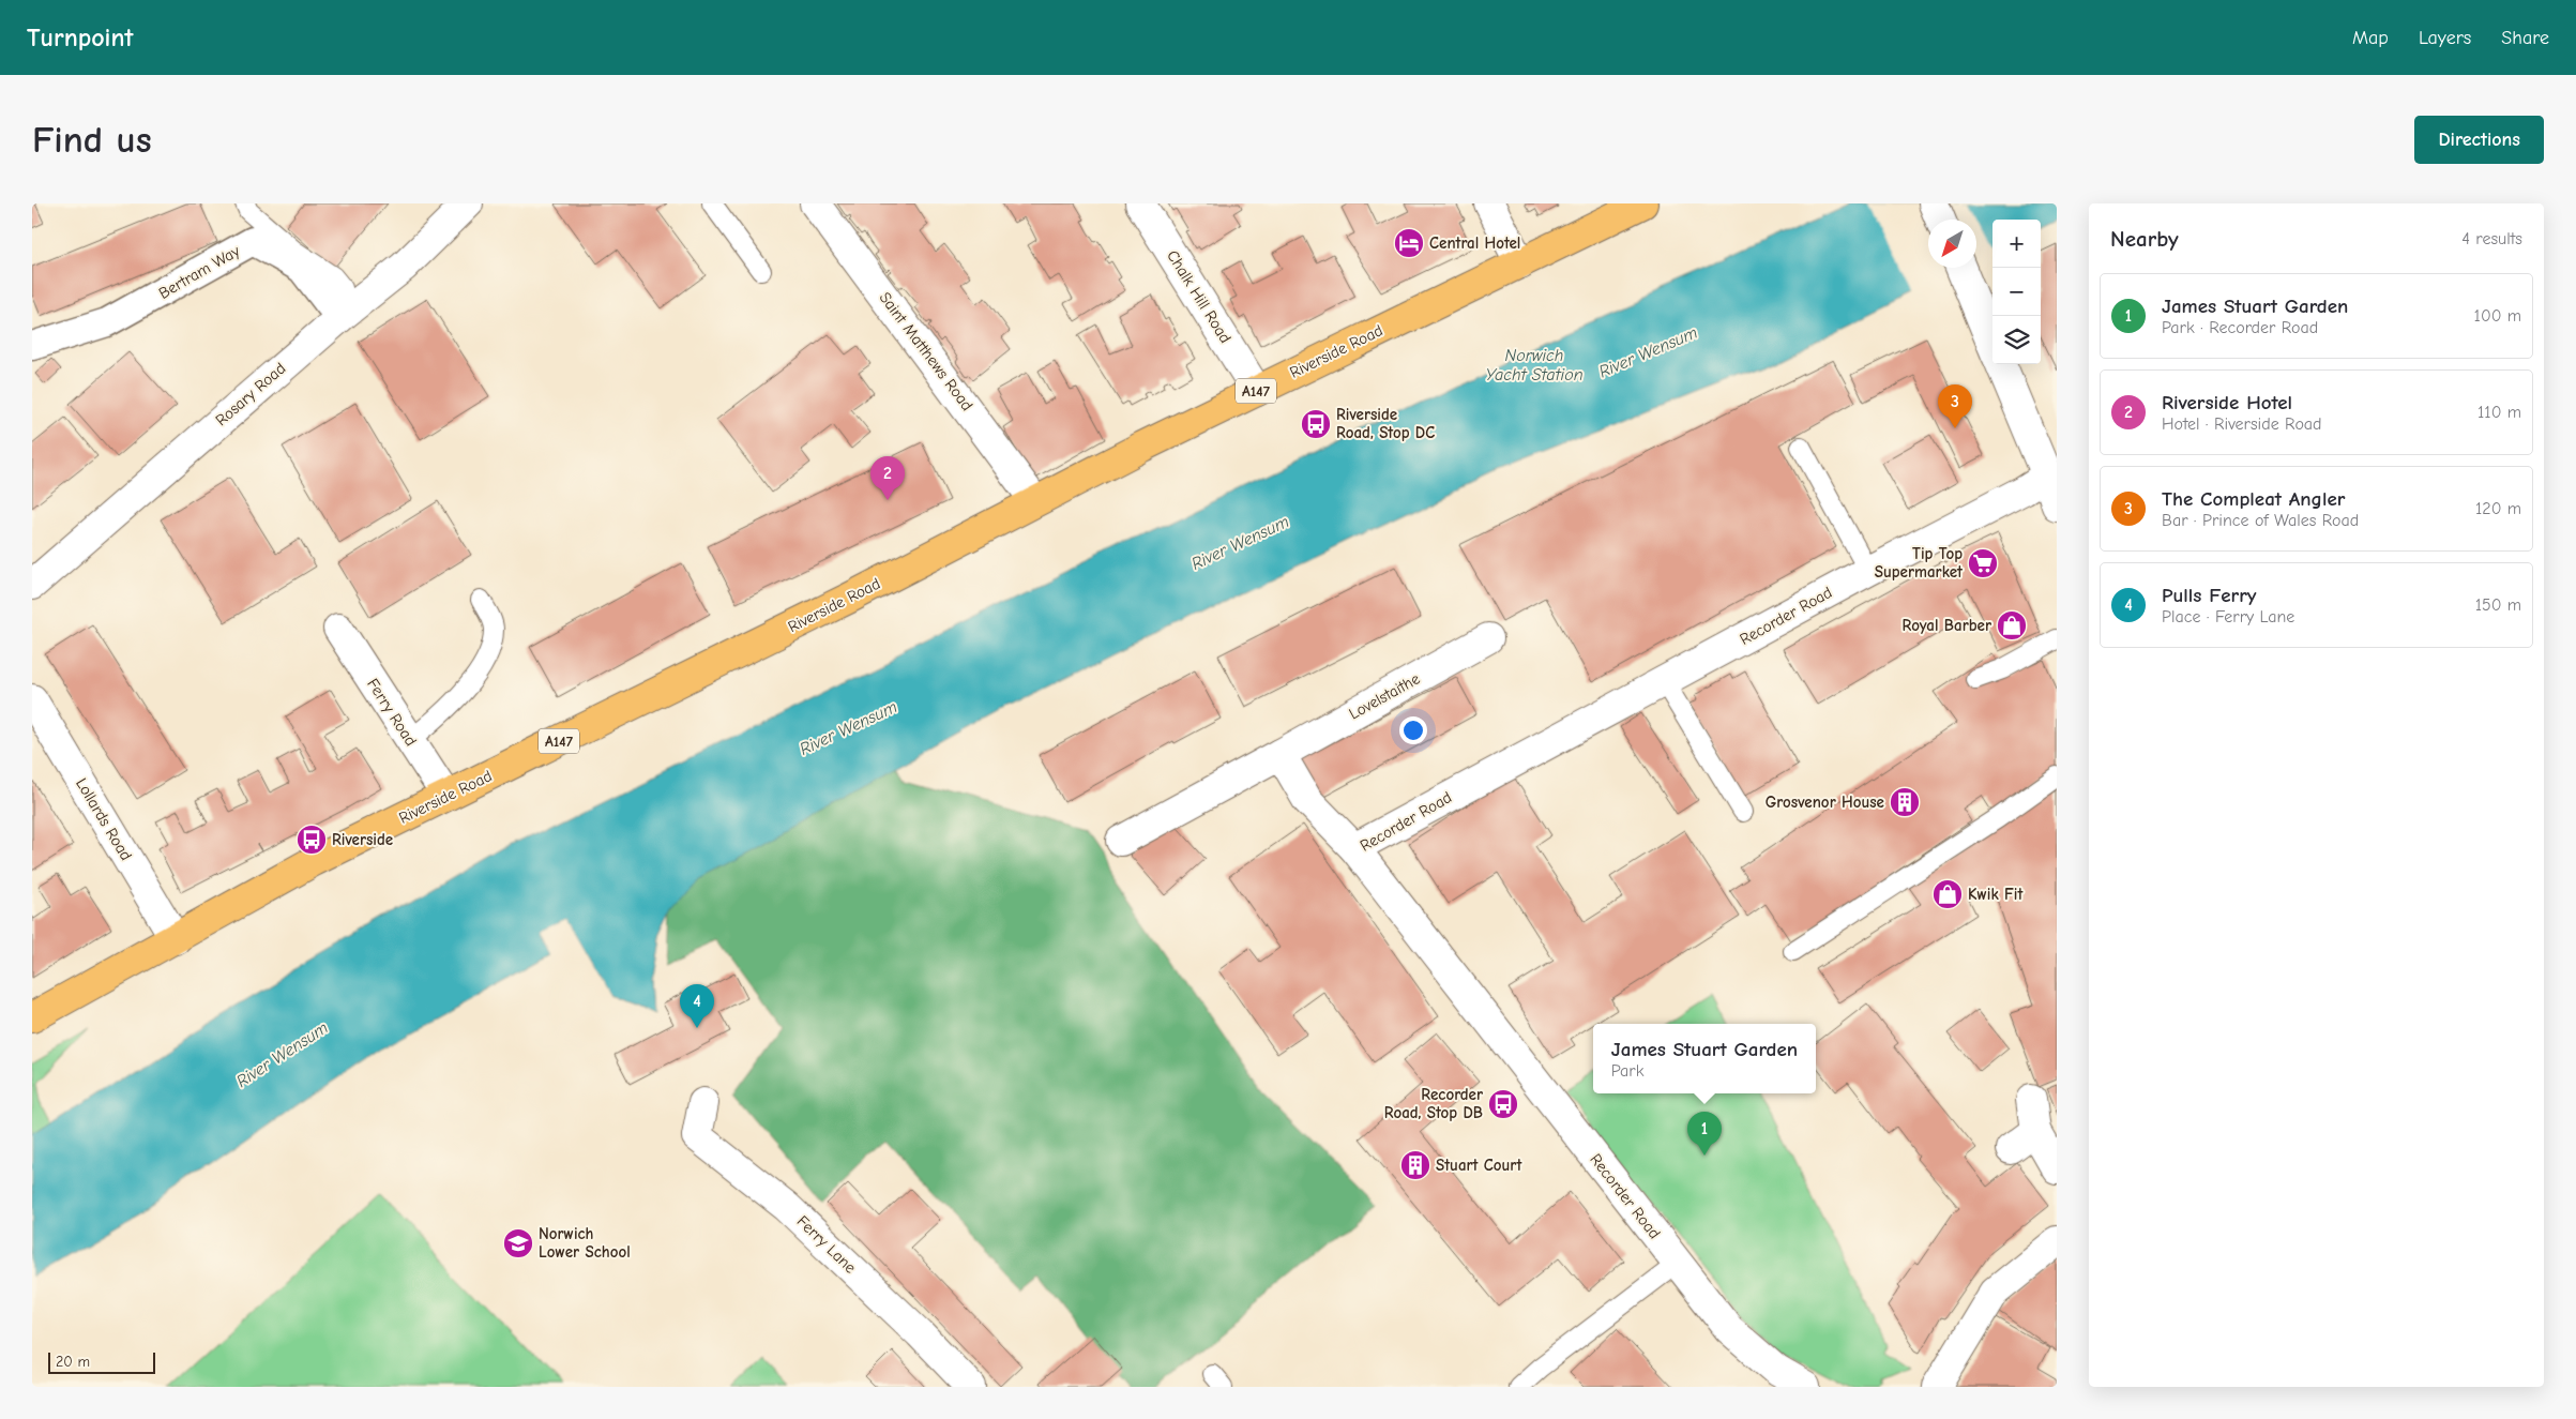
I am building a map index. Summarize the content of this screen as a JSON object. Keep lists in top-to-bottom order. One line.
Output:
{"streets":{"main road":["Riverside Road","A147"],"street":["Bertram Way","Chalk Hill Road","Saint Matthews Road","Rosary Road","Recorder Road","Lovelstaithe","Ferry Road","Lollards Road","Ferry Lane"]},"crossings":[["Bertram Way","Rosary Road"],["Chalk Hill Road","Riverside Road"],["Saint Matthews Road","Riverside Road"],["Riverside Road","Ferry Road"],["Riverside Road","Lollards Road"]],"water":["River Wensum","Norwich Yacht Station"],"places":{"hotel":["Central Hotel"],"bus stop":["Riverside Road, Stop DC","Riverside","Recorder Road, Stop DB"],"supermarket":["Tip Top Supermarket"],"shop":["Royal Barber","Kwik Fit"],"building":["Grosvenor House","Stuart Court"],"school or university":["Norwich Lower School"]},"scale_bar":"20 m","north":"bottom left","page":{"header":"Turnpoint","nav":["Map","Layers","Share"],"buttons":"Directions","title":"Find us","heading":["Nearby","4 results"],"map_buttons":["+","−"],"list":[{"mark":"1","name":"James Stuart Garden","note":"Park · Recorder Road","value":"100 m"},{"mark":"2","name":"Riverside Hotel","note":"Hotel · Riverside Road","value":"110 m"},{"mark":"3","name":"The Compleat Angler","note":"Bar · Prince of Wales Road","value":"120 m"},{"mark":"4","name":"Pulls Ferry","note":"Place · Ferry Lane","value":"150 m"}],"pins":["3","2","4","1"],"popup":["James Stuart Garden","Park"],"scale":"20 m"}}
